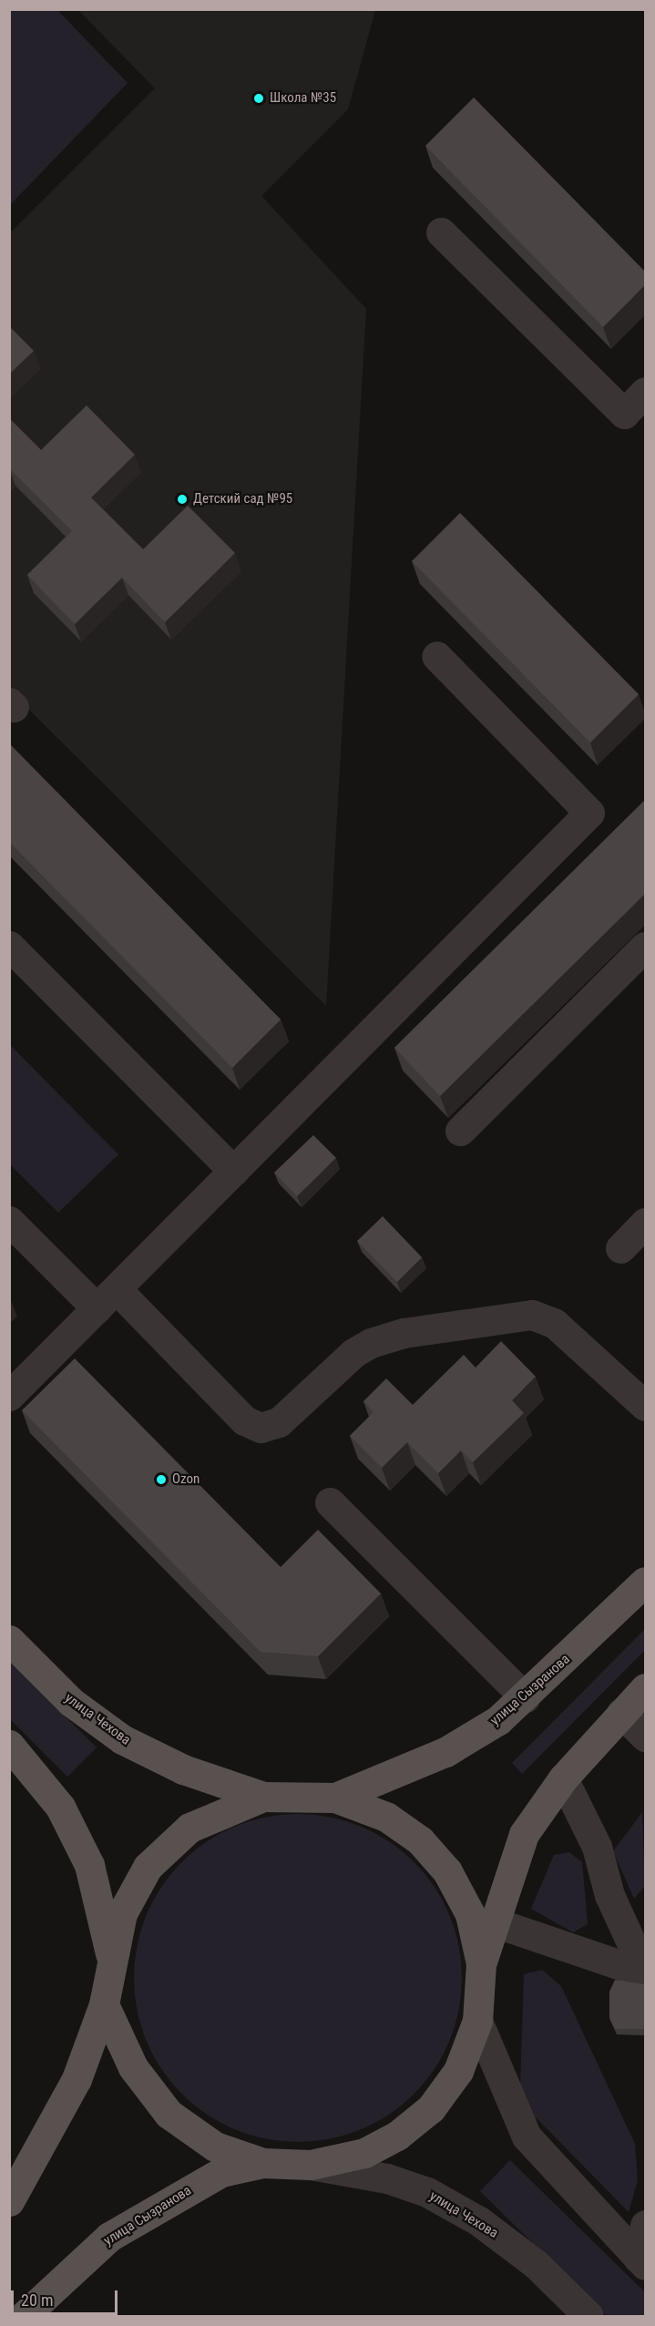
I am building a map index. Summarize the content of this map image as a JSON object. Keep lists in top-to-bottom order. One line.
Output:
{"streets":{"main road":["улица Сызранова","улица Чехова"]},"places":["Школа №35","Детский сад №95","Ozon"],"scale_bar":"20 m"}
